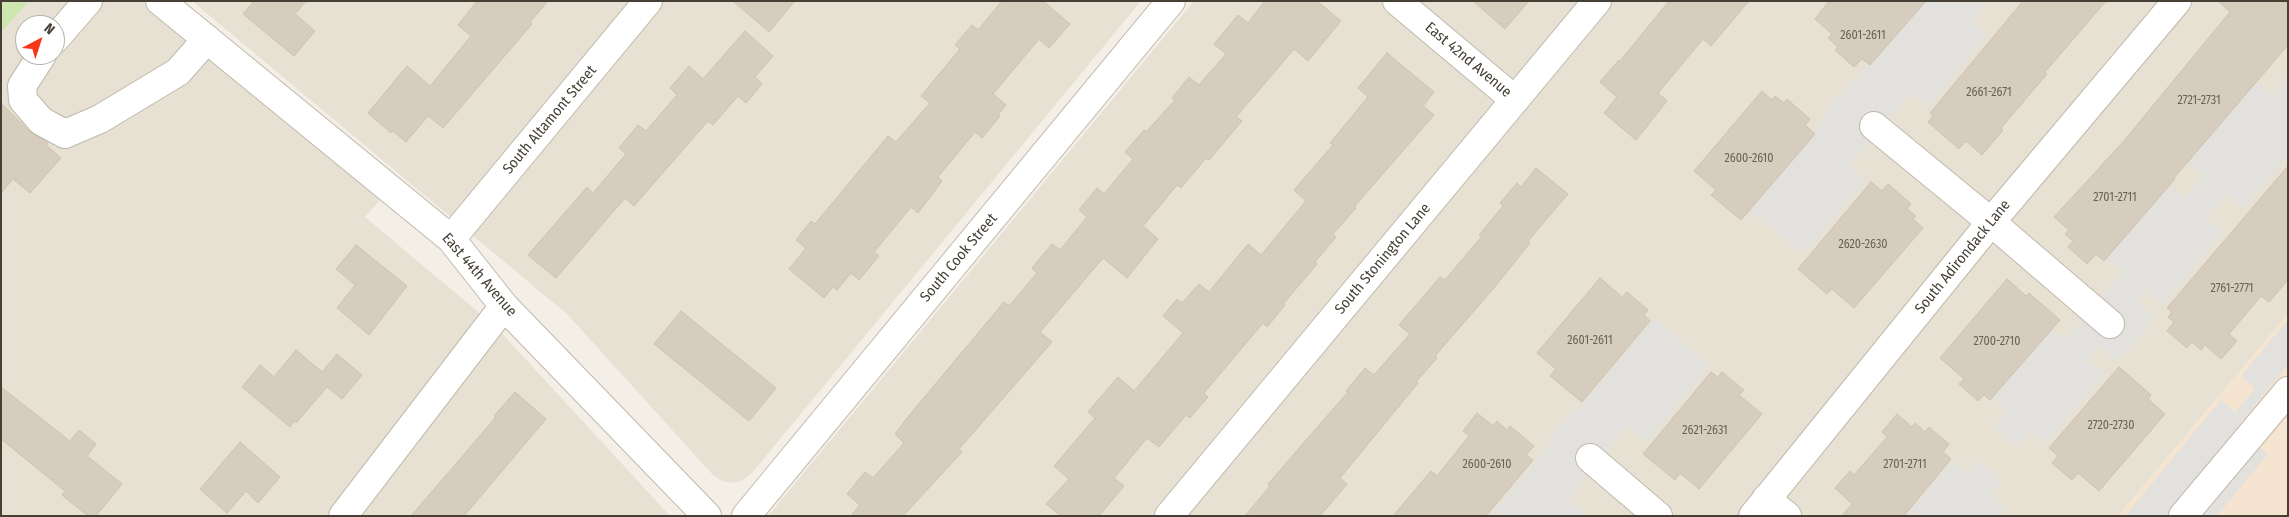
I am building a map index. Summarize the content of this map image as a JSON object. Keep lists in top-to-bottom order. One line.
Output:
{"streets":{"street":["East 42nd Avenue","South Altamont Street","South Adirondack Lane","South Cook Street","South Stonington Lane","East 44th Avenue"]},"crossings":[["East 42nd Avenue","South Stonington Lane"],["South Altamont Street","East 44th Avenue"]],"house_numbers":["2601-2611","2661-2671","2721-2731","2600-2610","2701-2711","2620-2630","2761-2771","2601-2611","2700-2710","2720-2730","2621-2631","2600-2610","2701-2711"],"north":"top right"}
